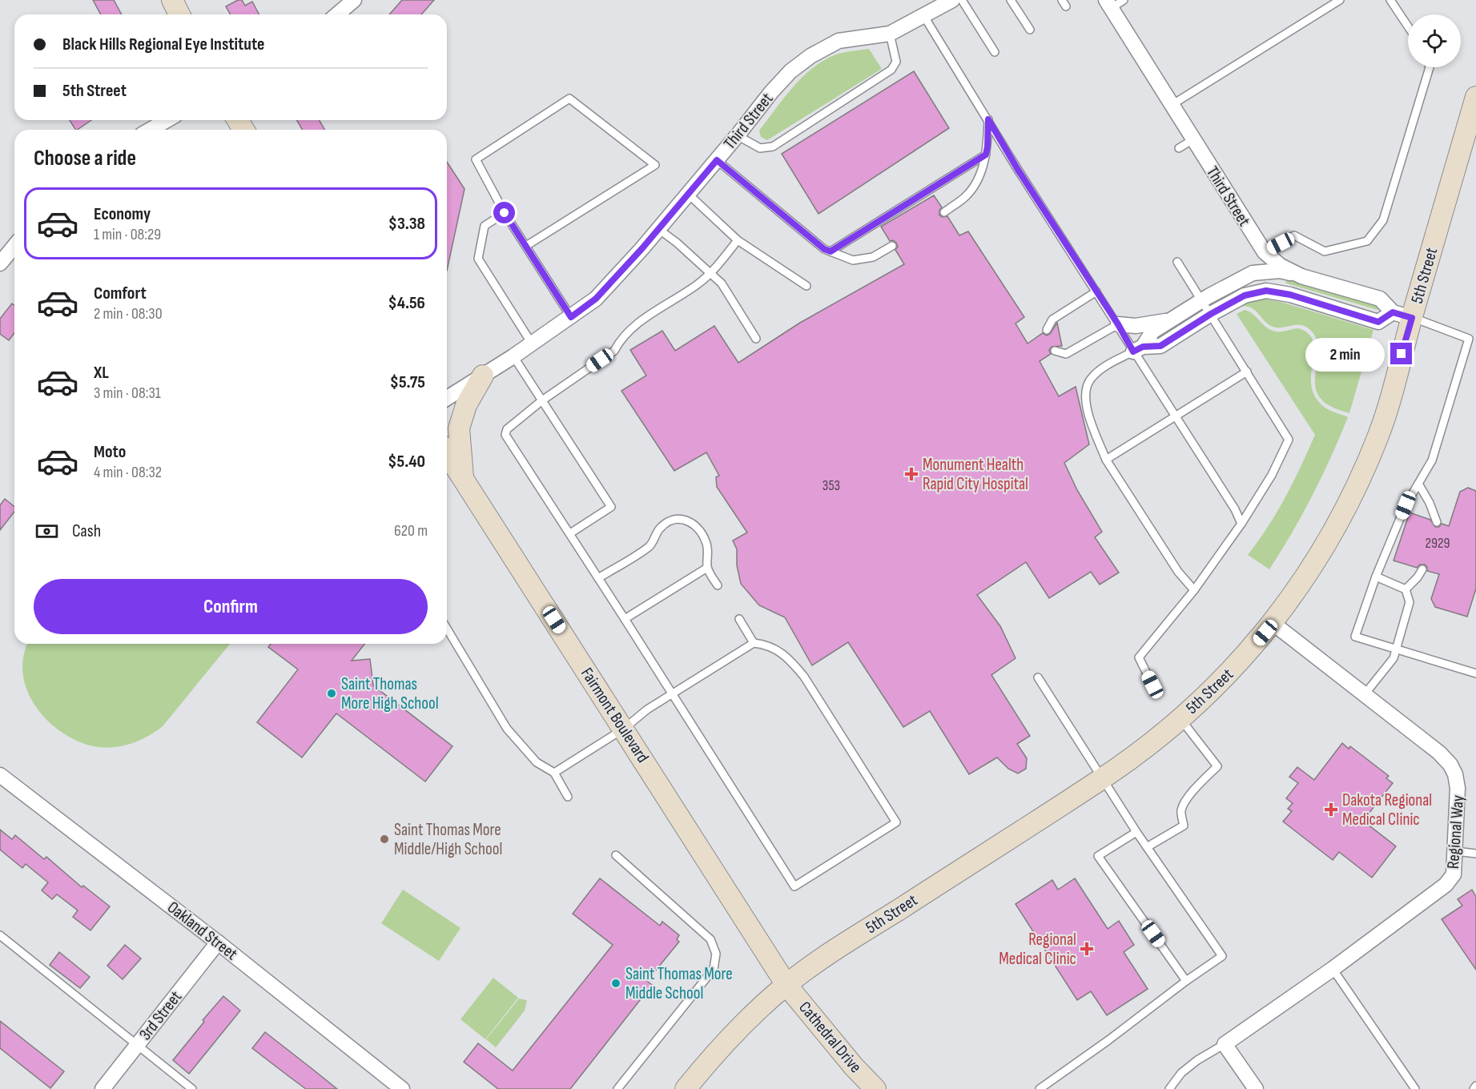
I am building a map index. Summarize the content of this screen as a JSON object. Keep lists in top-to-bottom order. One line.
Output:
{"streets":{"main road":["5th Street","Fairmont Boulevard","Cathedral Drive"],"street":["Third Street","Regional Way","Oakland Street","3rd Street"]},"crossings":[["Third Street","5th Street"],["5th Street","Fairmont Boulevard"],["5th Street","Regional Way"],["5th Street","Cathedral Drive"],["Fairmont Boulevard","Cathedral Drive"],["Oakland Street","3rd Street"]],"places":{"health":["Monument Health Rapid City Hospital","Dakota Regional Medical Clinic","Regional Medical Clinic"],"other":["Saint Thomas More High School","Saint Thomas More Middle/High School","Saint Thomas More Middle School"]},"house_numbers":["353","2929"],"page":{"banner":["Black Hills Regional Eye Institute","5th Street"],"heading":"Choose a ride","list":[{"name":"Economy","note":"1 min · 08:29","value":"$3.38"},{"name":"Comfort","note":"2 min · 08:30","value":"$4.56"},{"name":"XL","note":"3 min · 08:31","value":"$5.75"},{"name":"Moto","note":"4 min · 08:32","value":"$5.40"}],"bubble":"2 min","pay":["Cash","620 m"],"buttons":"Confirm"}}
